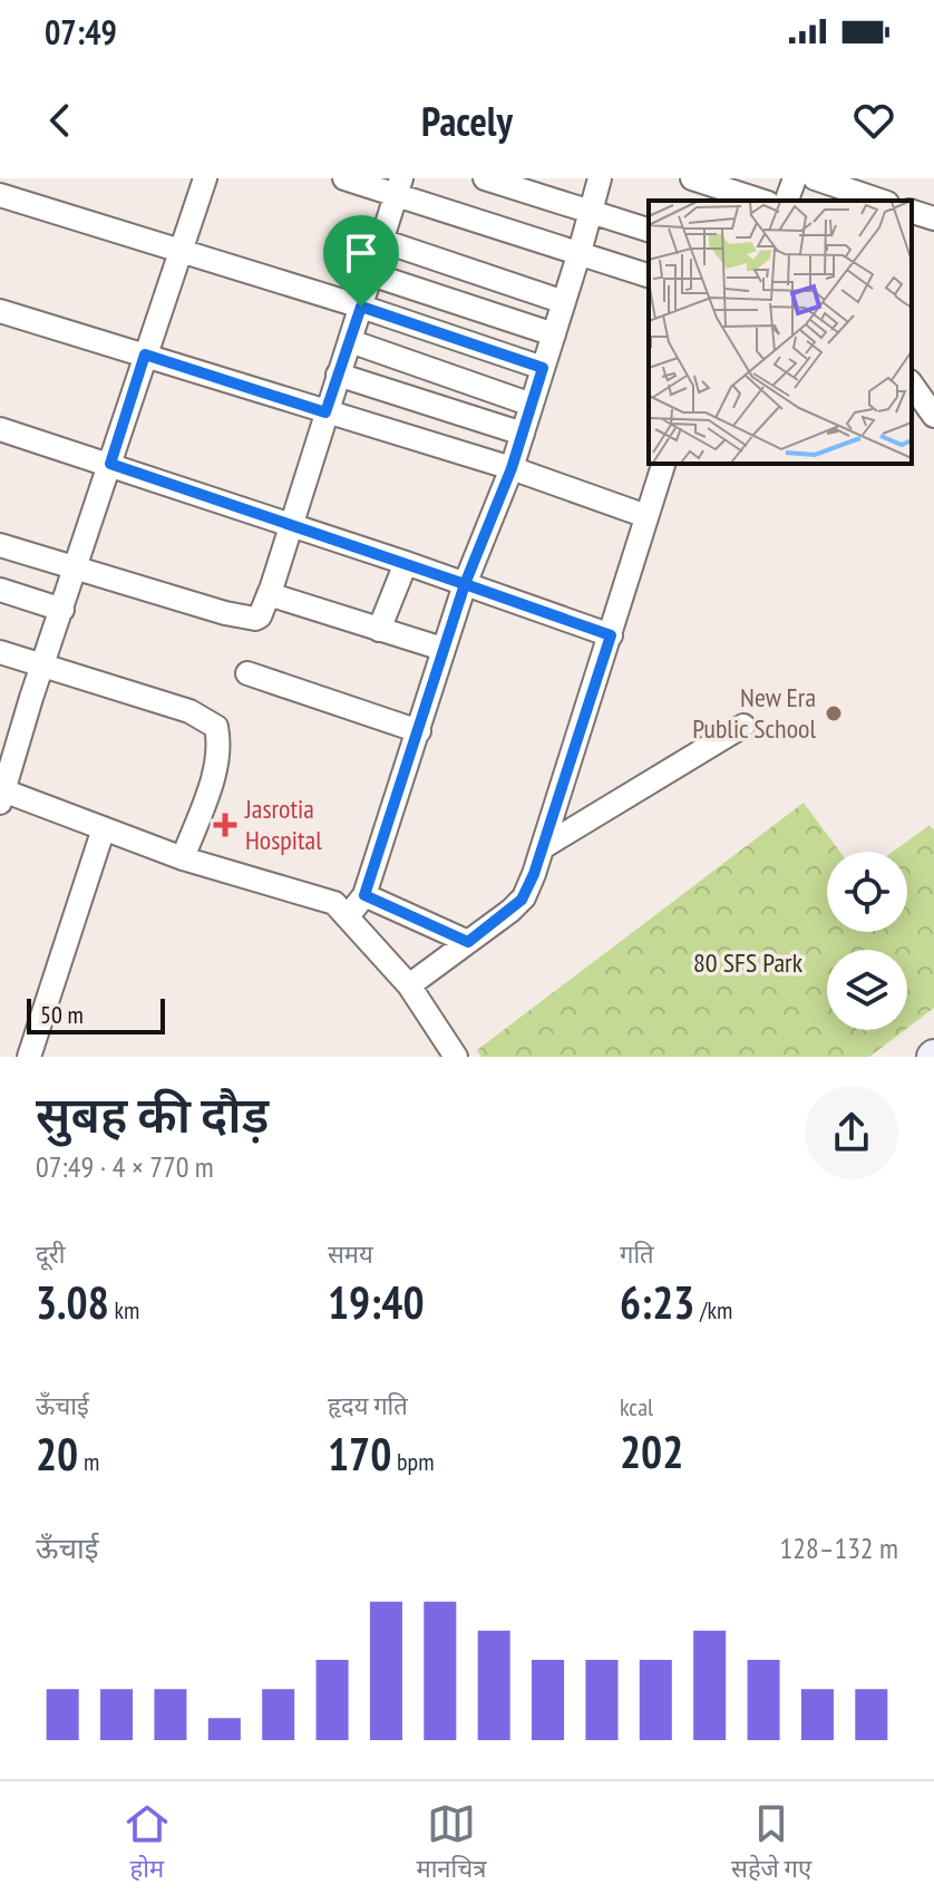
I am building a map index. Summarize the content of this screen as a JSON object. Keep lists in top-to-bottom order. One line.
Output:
{"parks":["80 SFS Park"],"places":{"other":["New Era Public School"],"health":["Jasrotia Hospital"]},"scale_bar":"50 m","page":{"status":"07:49","header":"Pacely","scale":"50 m","heading":["सुबह की दौड़","07:49 · 4 × 770 m"],"stats":[["दूरी","3.08 km"],["समय","19:40"],["गति","6:23 /km"],["ऊँचाई","20 m"],["हृदय गति","170 bpm"],["kcal","202"]],"chart":["ऊँचाई","128–132 m"],"tabs":["होम","मानचित्र","सहेजे गए"]}}
